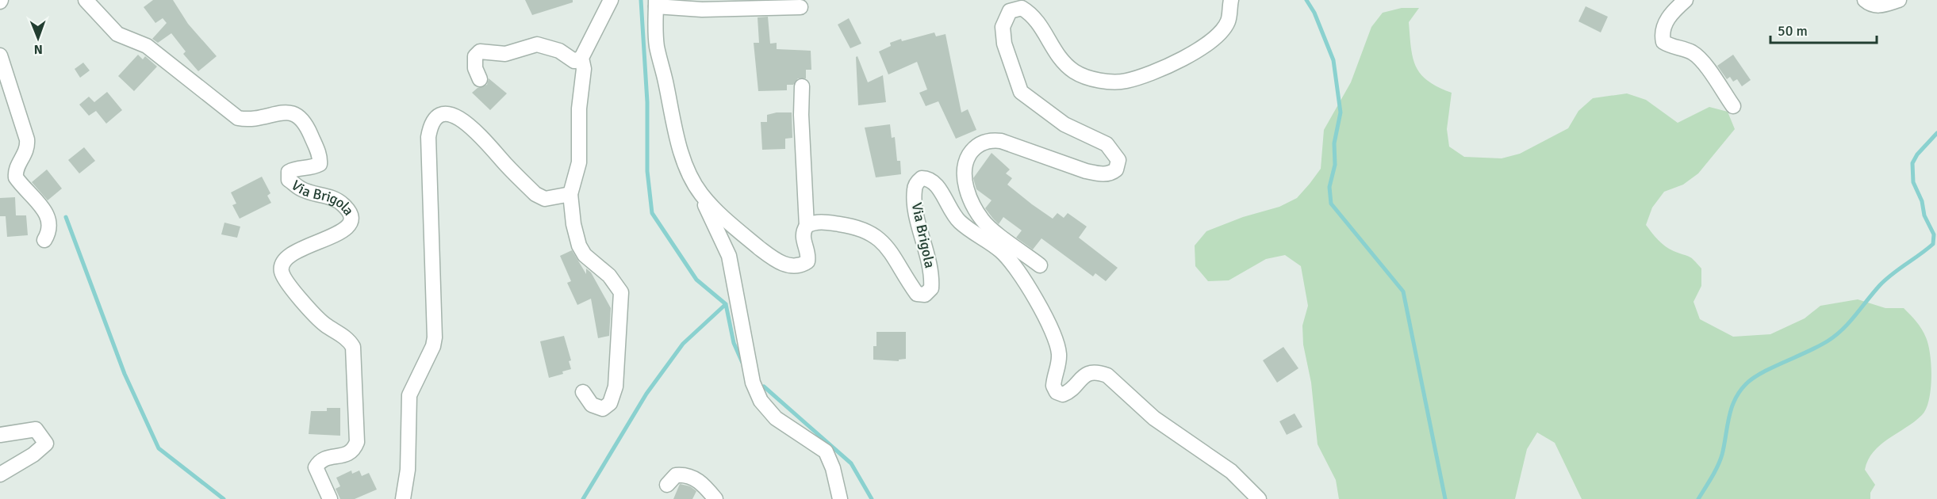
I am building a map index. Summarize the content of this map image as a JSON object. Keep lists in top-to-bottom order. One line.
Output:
{"streets":{"street":["Via Brigola"]},"scale_bar":"50 m","north":"bottom"}
